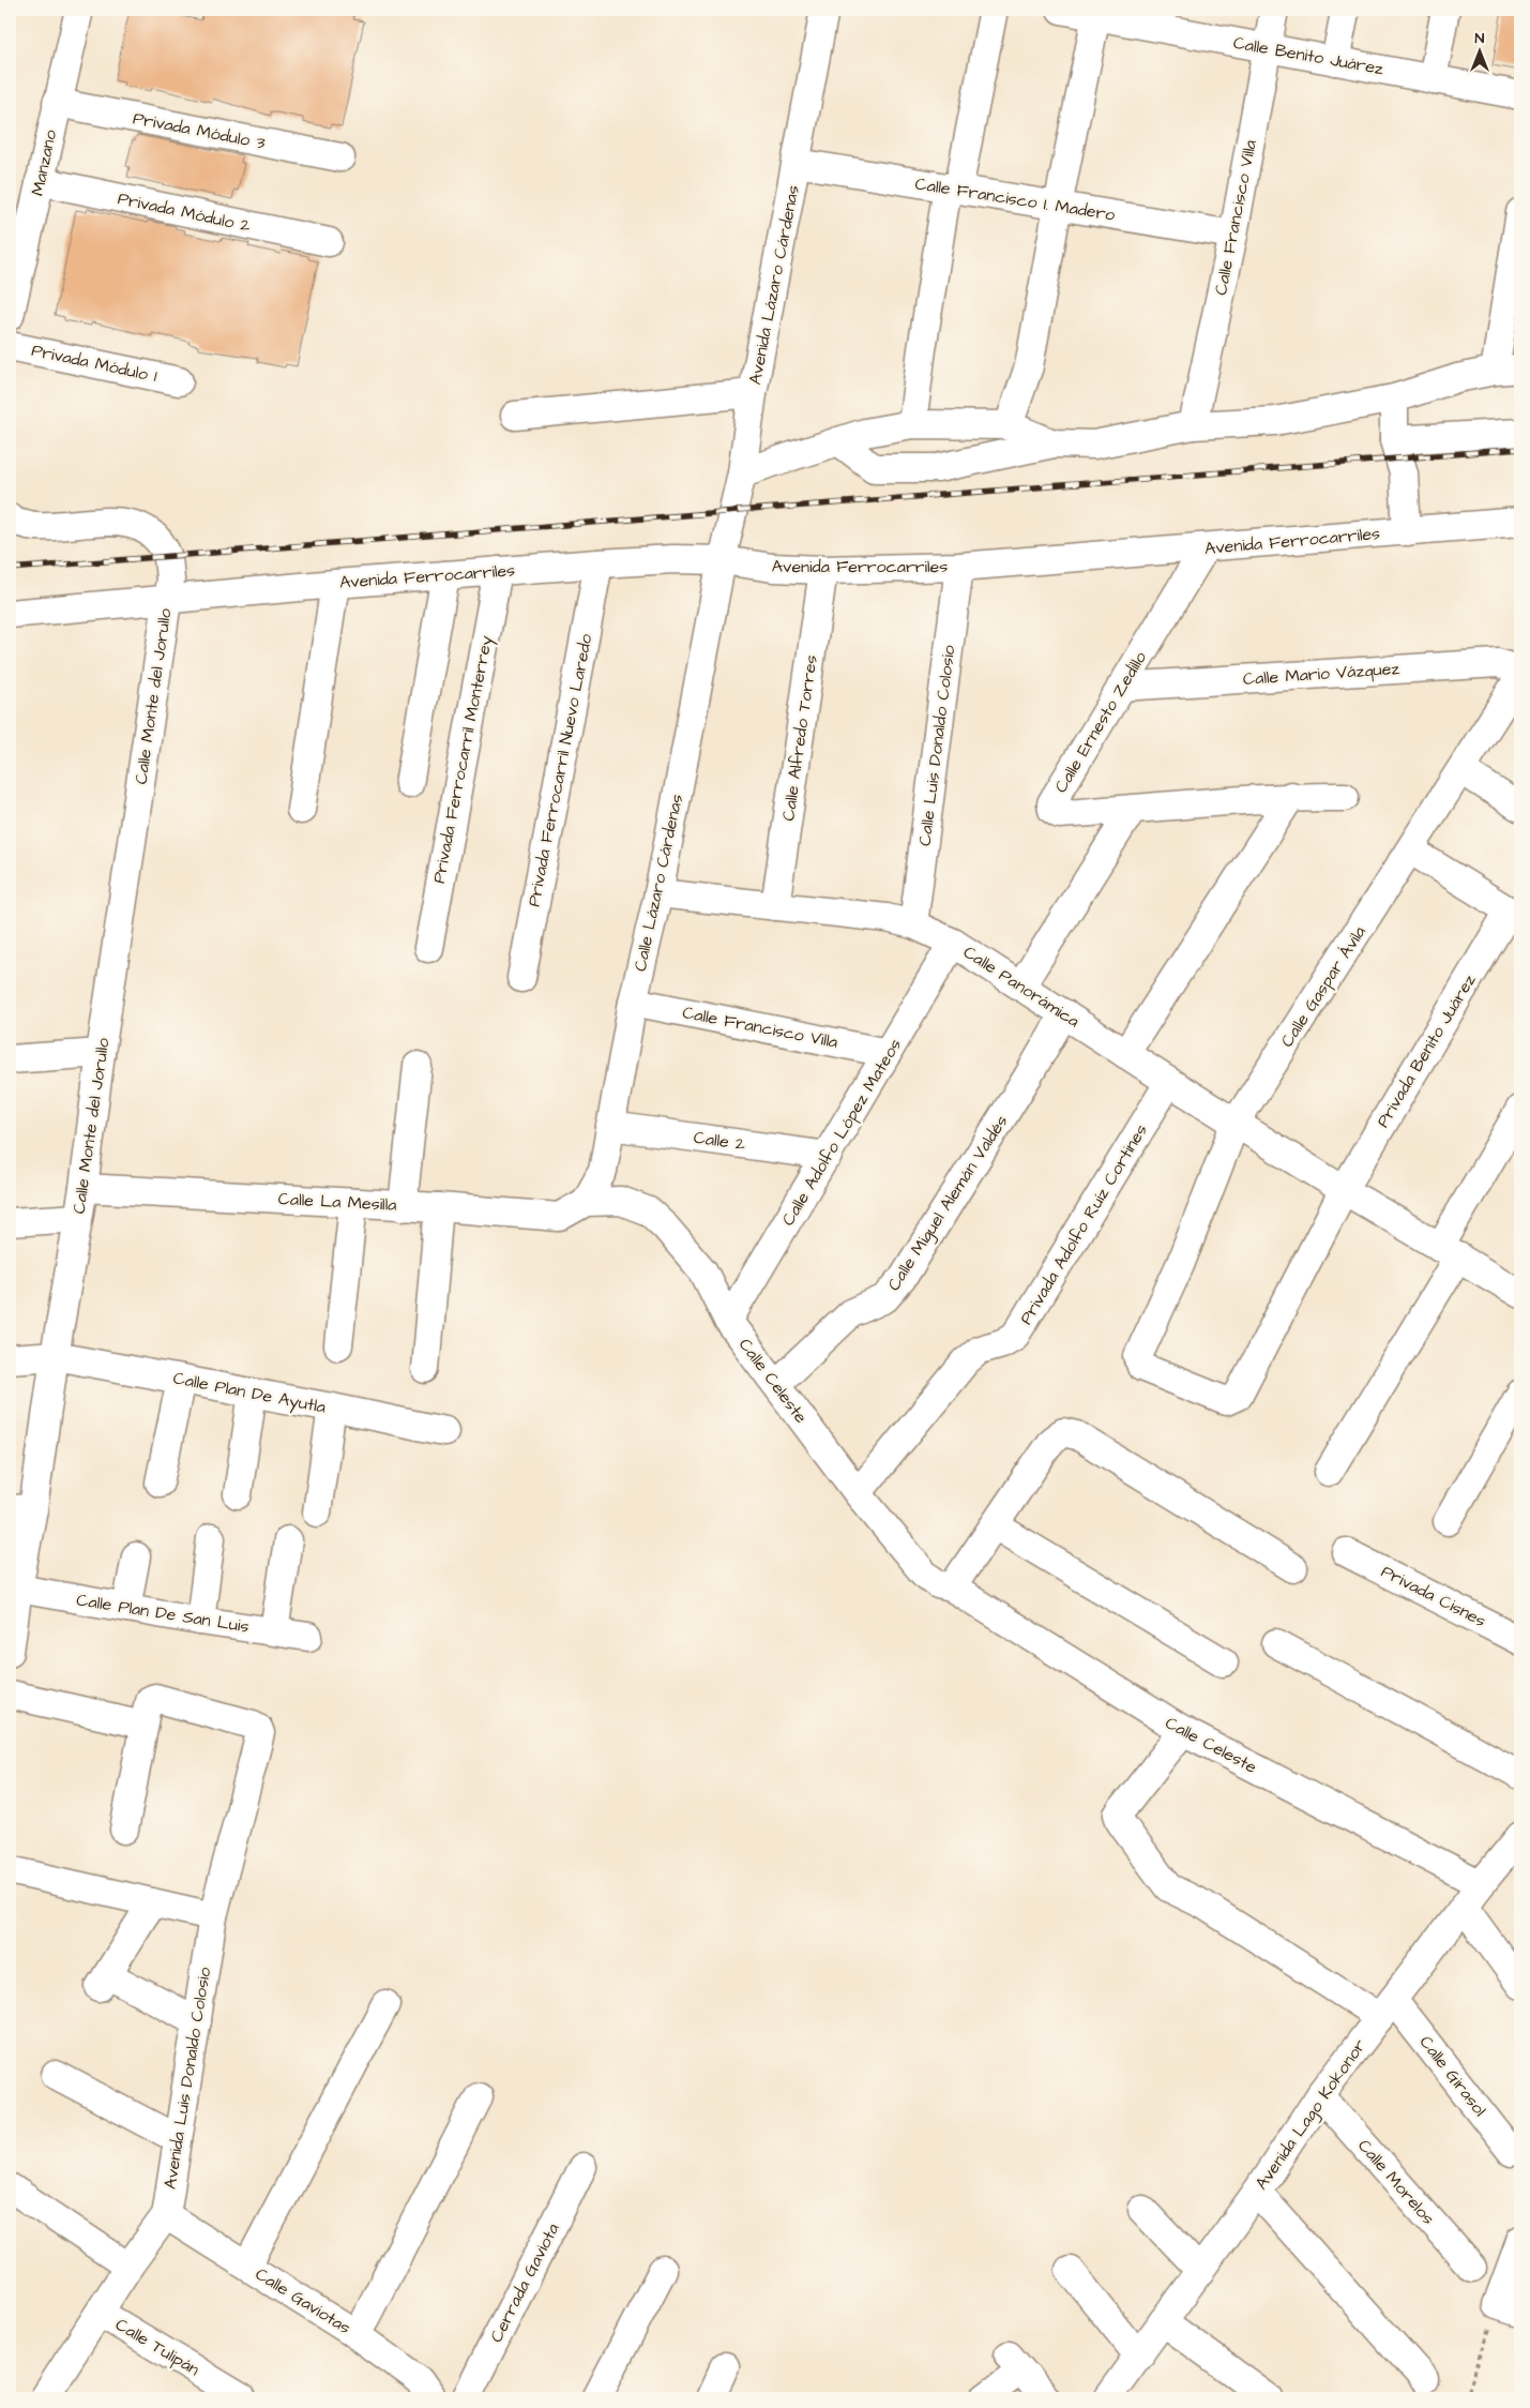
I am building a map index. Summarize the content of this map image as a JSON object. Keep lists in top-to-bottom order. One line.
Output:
{"streets":{"street":["Calle Benito Juárez","Privada Módulo 3","Manzano","Calle Francisco I. Madero","Privada Módulo 2","Calle Francisco Villa","Avenida Lázaro Cárdenas","Privada Módulo 1","Avenida Ferrocarriles","Calle Mario Vázquez","Calle Monte del Jorullo","Calle Ernesto Zedillo","Calle Alfredo Torres","Calle Luis Donaldo Colosio","Privada Ferrocarril Monterrey","Privada Ferrocarril Nuevo Laredo","Calle Lázaro Cárdenas","Calle Panorámica","Calle Gaspar Ávila","Privada Benito Juárez","Calle Adolfo López Mateos","Calle 2","Calle La Mesilla","Calle Miguel Alemán Valdés","Privada Adolfo Ruíz Cortines","Calle Celeste","Calle Plan De Ayutla","Privada Cisnes","Calle Plan De San Luis","Calle Girasol","Avenida Luis Donaldo Colosio","Avenida Lago Kokonor","Calle Morelos","Cerrada Gaviota","Calle Gaviotas","Calle Tulipán"]},"crossings":[["Calle Benito Juárez","Calle Francisco Villa"],["Privada Módulo 3","Manzano"],["Manzano","Privada Módulo 2"],["Calle Francisco I. Madero","Calle Francisco Villa"],["Calle Francisco I. Madero","Avenida Lázaro Cárdenas"],["Calle Francisco Villa","Calle Lázaro Cárdenas"],["Calle Francisco Villa","Calle Adolfo López Mateos"],["Avenida Lázaro Cárdenas","Avenida Ferrocarriles"],["Avenida Lázaro Cárdenas","Calle Lázaro Cárdenas"],["Avenida Ferrocarriles","Calle Monte del Jorullo"],["Avenida Ferrocarriles","Calle Ernesto Zedillo"],["Avenida Ferrocarriles","Calle Alfredo Torres"],["Avenida Ferrocarriles","Calle Luis Donaldo Colosio"],["Avenida Ferrocarriles","Privada Ferrocarril Monterrey"],["Avenida Ferrocarriles","Privada Ferrocarril Nuevo Laredo"],["Avenida Ferrocarriles","Calle Lázaro Cárdenas"],["Calle Mario Vázquez","Calle Ernesto Zedillo"],["Calle Mario Vázquez","Calle Gaspar Ávila"],["Calle Monte del Jorullo","Calle La Mesilla"],["Calle Monte del Jorullo","Calle Plan De Ayutla"],["Calle Monte del Jorullo","Calle Plan De San Luis"],["Calle Alfredo Torres","Calle Panorámica"],["Calle Luis Donaldo Colosio","Calle Panorámica"],["Calle Lázaro Cárdenas","Calle Panorámica"],["Calle Lázaro Cárdenas","Calle 2"],["Calle Lázaro Cárdenas","Calle La Mesilla"],["Calle Lázaro Cárdenas","Calle Celeste"],["Calle Panorámica","Calle Gaspar Ávila"],["Calle Panorámica","Privada Benito Juárez"],["Calle Panorámica","Calle Adolfo López Mateos"],["Calle Panorámica","Calle Miguel Alemán Valdés"],["Calle Panorámica","Privada Adolfo Ruíz Cortines"],["Calle Gaspar Ávila","Privada Benito Juárez"],["Calle Adolfo López Mateos","Calle 2"],["Calle Adolfo López Mateos","Calle Celeste"],["Calle La Mesilla","Calle Celeste"],["Calle Miguel Alemán Valdés","Calle Celeste"],["Privada Adolfo Ruíz Cortines","Calle Celeste"],["Calle Celeste","Calle Girasol"],["Calle Celeste","Avenida Lago Kokonor"],["Calle Girasol","Avenida Lago Kokonor"],["Avenida Luis Donaldo Colosio","Calle Gaviotas"],["Avenida Luis Donaldo Colosio","Calle Tulipán"],["Avenida Lago Kokonor","Calle Morelos"]],"north":"top"}
